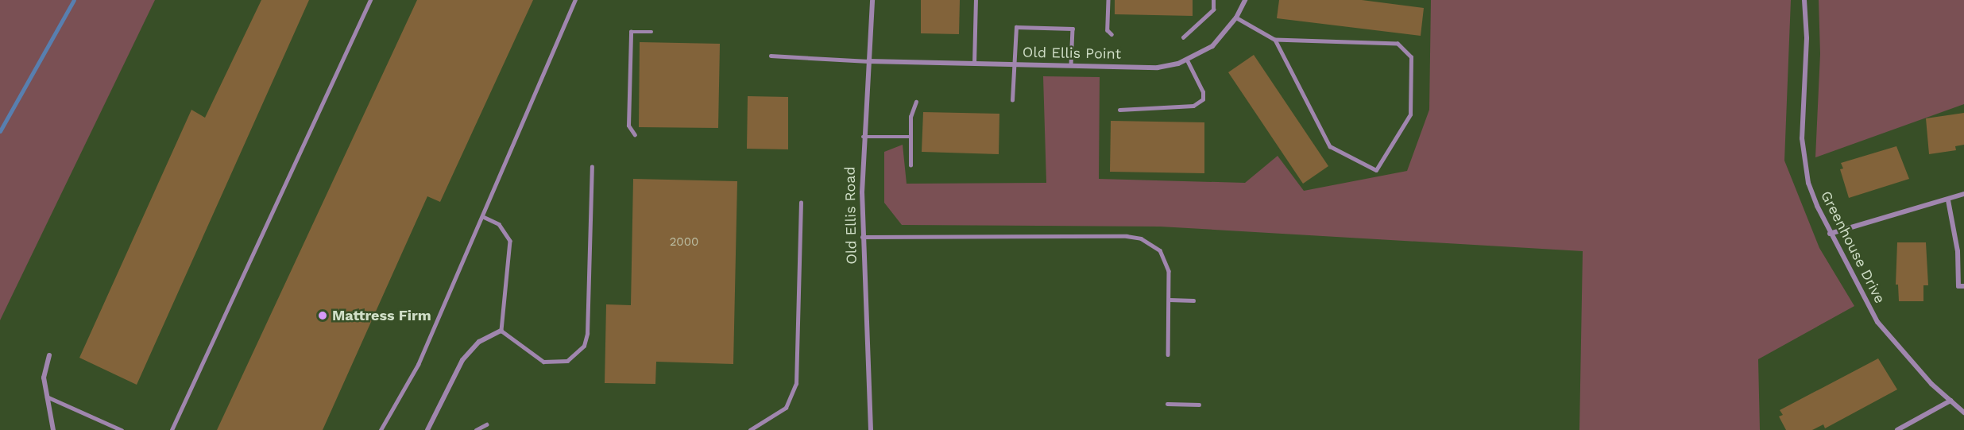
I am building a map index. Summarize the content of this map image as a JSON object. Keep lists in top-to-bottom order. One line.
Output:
{"streets":{"street":["Old Ellis Point","Old Ellis Road","Greenhouse Drive"]},"crossings":[["Old Ellis Point","Old Ellis Road"]],"places":["Mattress Firm"],"house_numbers":["2000"]}
